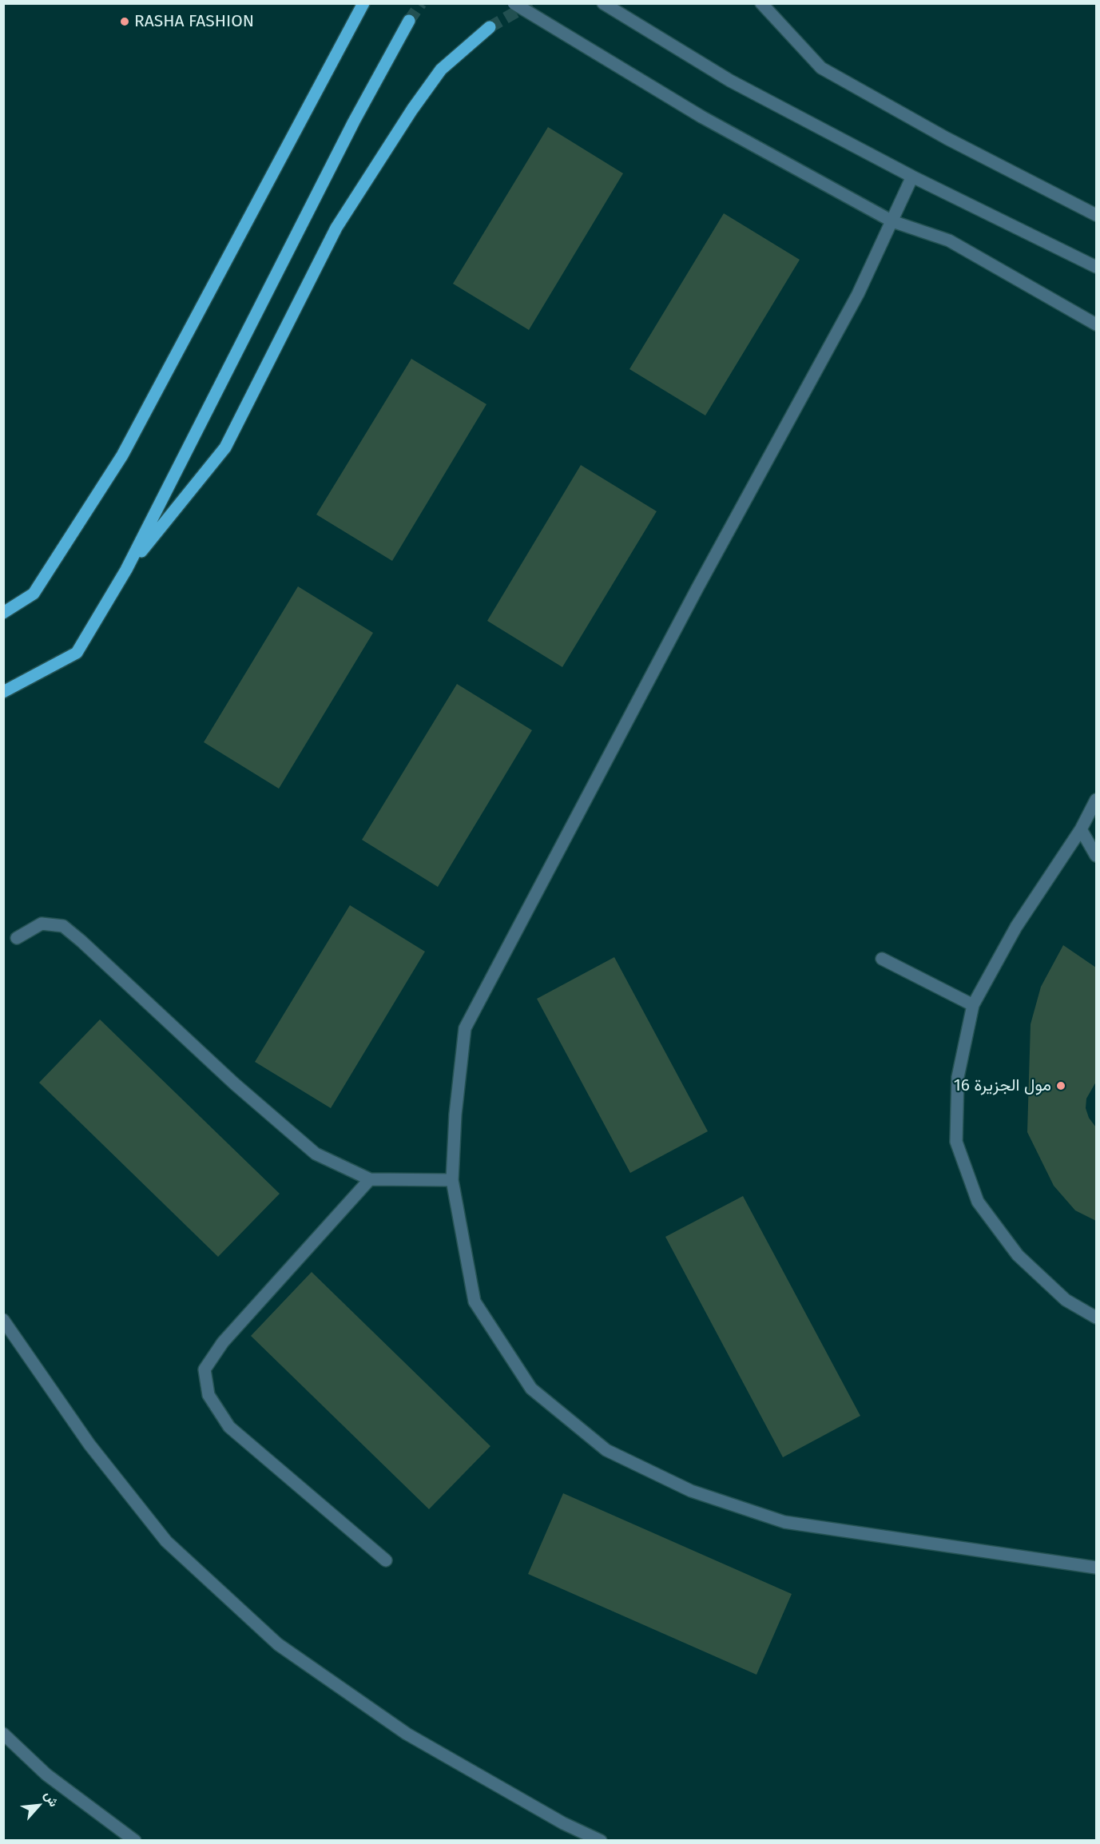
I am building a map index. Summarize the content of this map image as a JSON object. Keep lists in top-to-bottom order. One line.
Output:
{"places":["RASHA FASHION","مول الجزيرة 16"],"north":"top right"}
